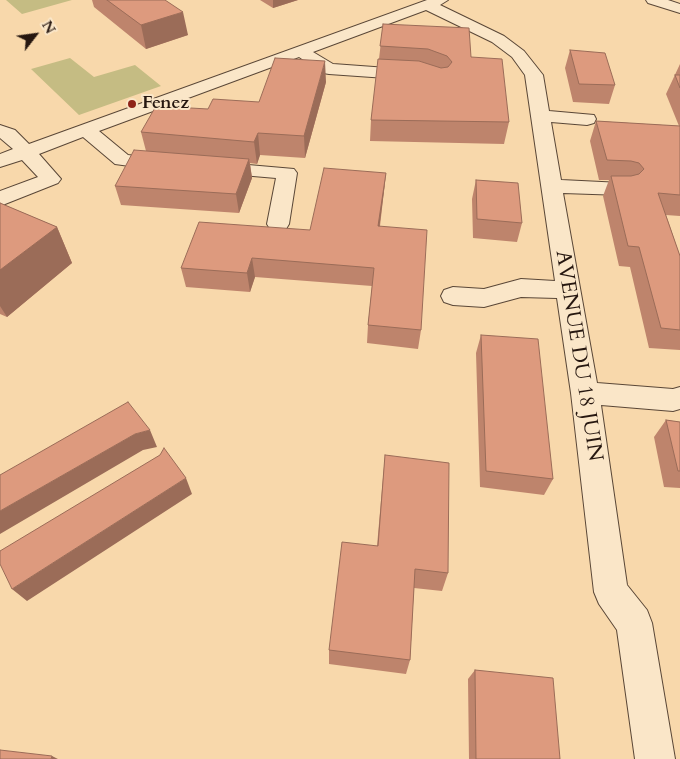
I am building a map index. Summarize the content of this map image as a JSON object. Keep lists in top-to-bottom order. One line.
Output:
{"streets":{"street":["AVENUE DU 18 JUIN"]},"places":["Fenez"],"north":"top right"}
